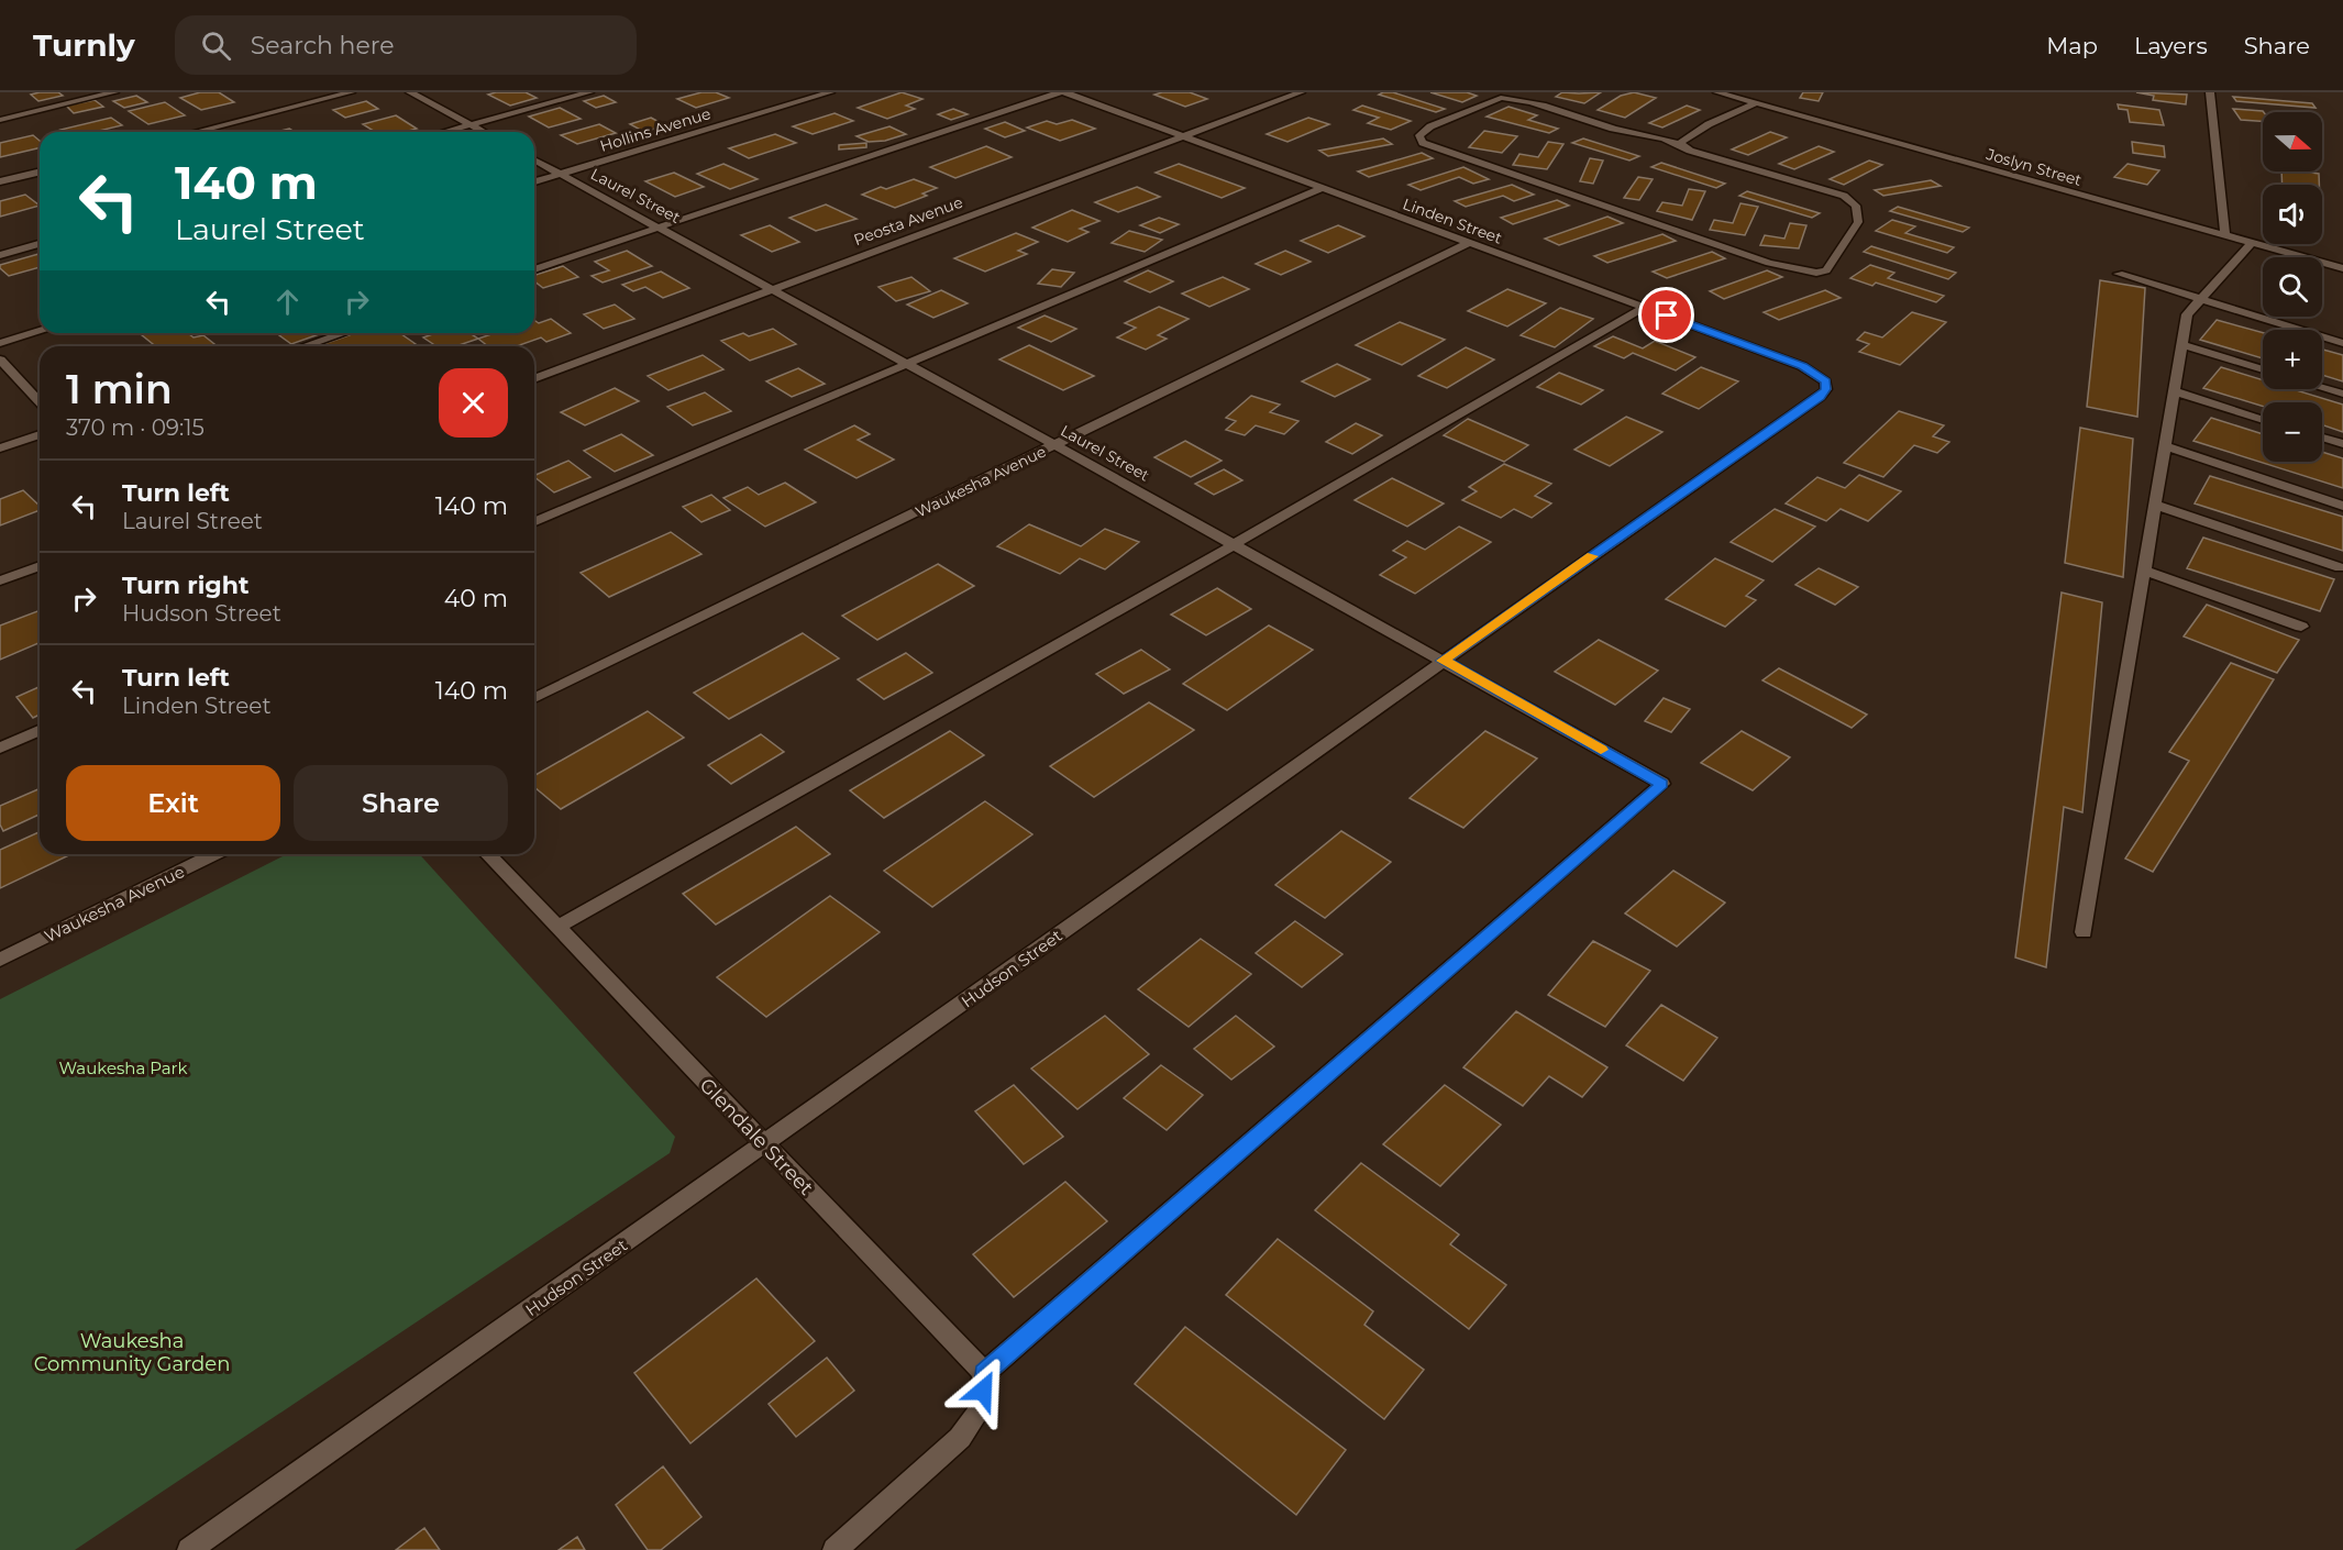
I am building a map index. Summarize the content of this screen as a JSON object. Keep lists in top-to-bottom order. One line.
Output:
{"streets":{"street":["Hollins Avenue","Joslyn Street","Laurel Street","Peosta Avenue","Linden Street","Waukesha Avenue","Hudson Street","Glendale Street"]},"crossings":[["Hollins Avenue","Laurel Street"],["Laurel Street","Peosta Avenue"],["Laurel Street","Waukesha Avenue"],["Laurel Street","Hudson Street"],["Laurel Street","Glendale Street"],["Peosta Avenue","Linden Street"],["Linden Street","Waukesha Avenue"],["Linden Street","Hudson Street"],["Hudson Street","Glendale Street"]],"parks":["Waukesha Park","Waukesha Community Garden"],"north":"right","page":{"header":"Turnly","search":"Search here","nav":["Map","Layers","Share"],"map_buttons":["+","−"],"turn":["140 m","Laurel Street"],"heading":["1 min","370 m · 09:15"],"list":[{"name":"Turn left","note":"Laurel Street","value":"140 m"},{"name":"Turn right","note":"Hudson Street","value":"40 m"},{"name":"Turn left","note":"Linden Street","value":"140 m"}],"buttons":["Exit","Share"]}}
